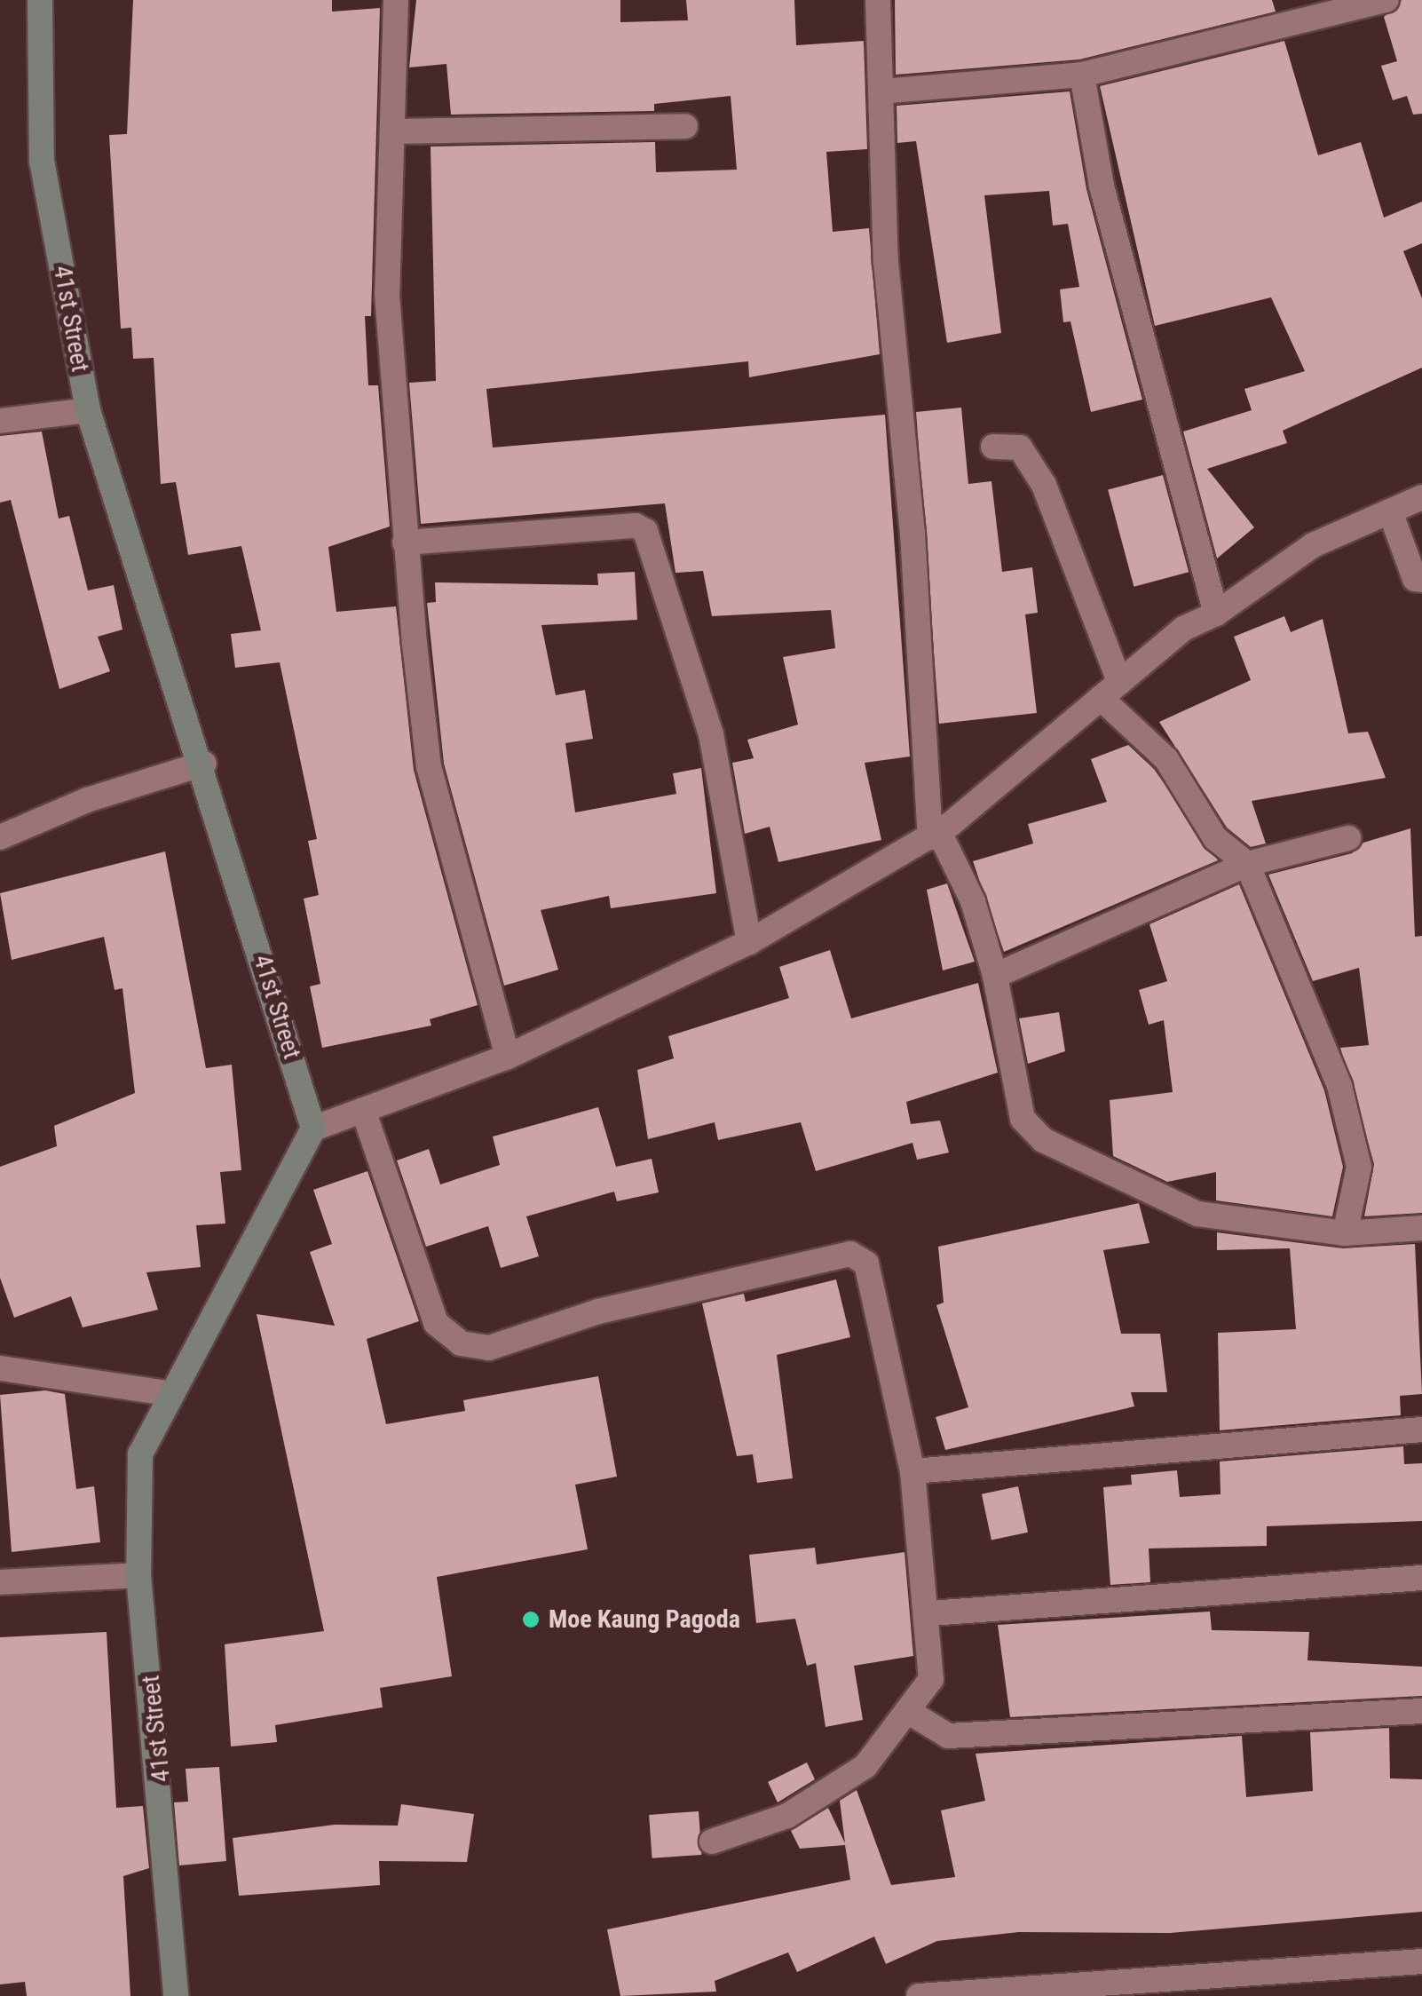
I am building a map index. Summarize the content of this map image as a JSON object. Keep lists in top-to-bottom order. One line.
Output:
{"streets":{"main road":["41st Street"]},"places":["Moe Kaung Pagoda"]}
